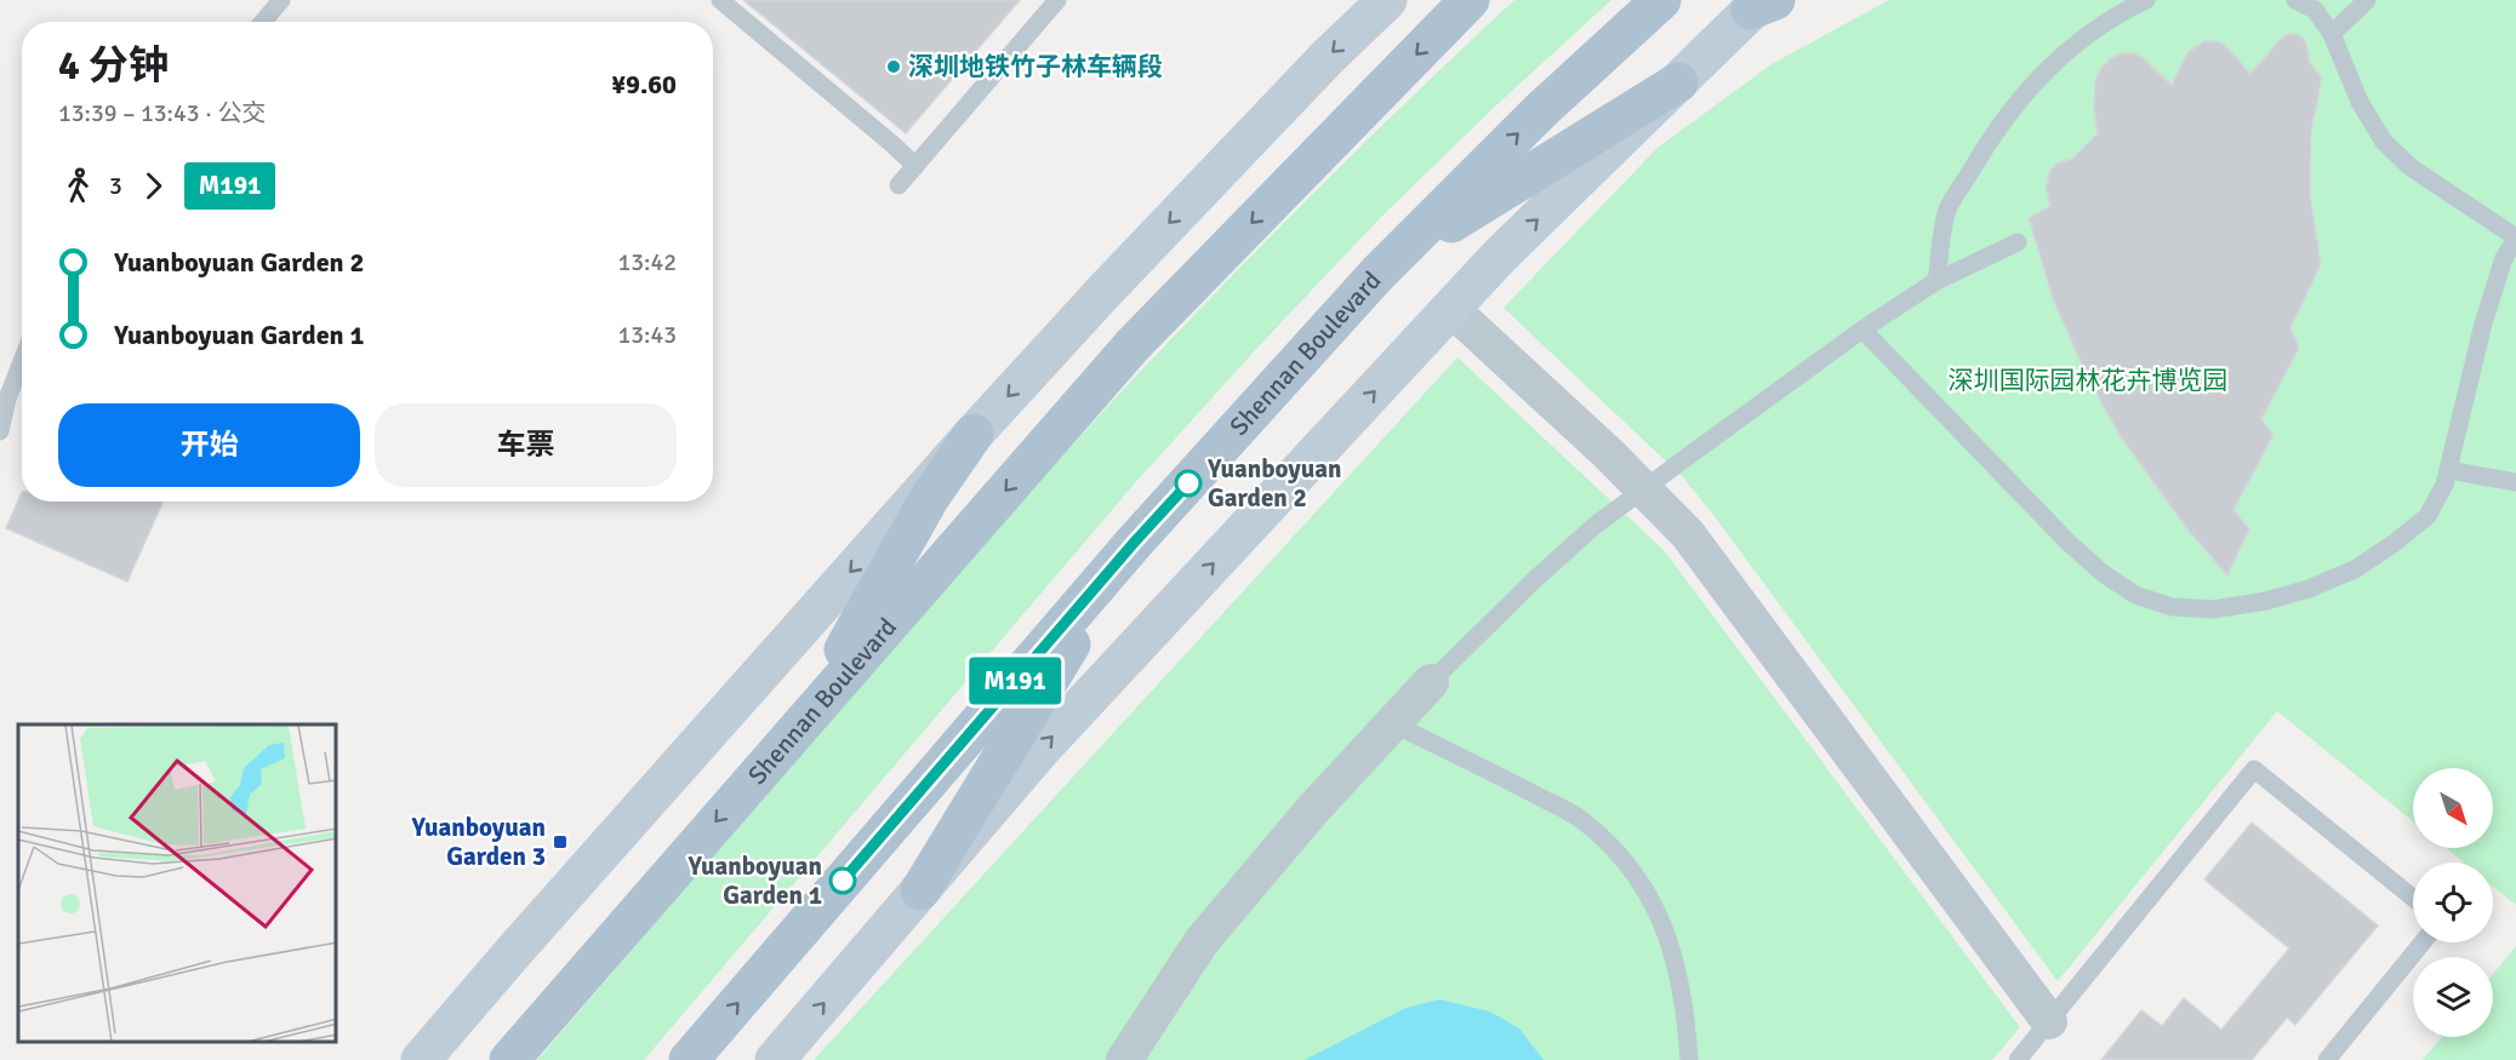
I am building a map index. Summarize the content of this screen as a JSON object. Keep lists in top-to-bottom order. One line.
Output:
{"streets":{"main road":["Shennan Boulevard"]},"parks":["深圳国际园林花卉博览园"],"places":{"other":["深圳地铁竹子林车辆段","Yuanboyuan Garden 2","Yuanboyuan Garden 1"],"transit":["Yuanboyuan Garden 3"]},"lines":["bus line M191"],"north":"bottom right","page":{"on_map":"M191","heading":["4 分钟","13:39 – 13:43 · 公交","¥9.60"],"legs":["3","M191"],"list":[{"name":"Yuanboyuan Garden 2","value":"13:42"},{"name":"Yuanboyuan Garden 1","value":"13:43"}],"buttons":["开始","车票"]}}
